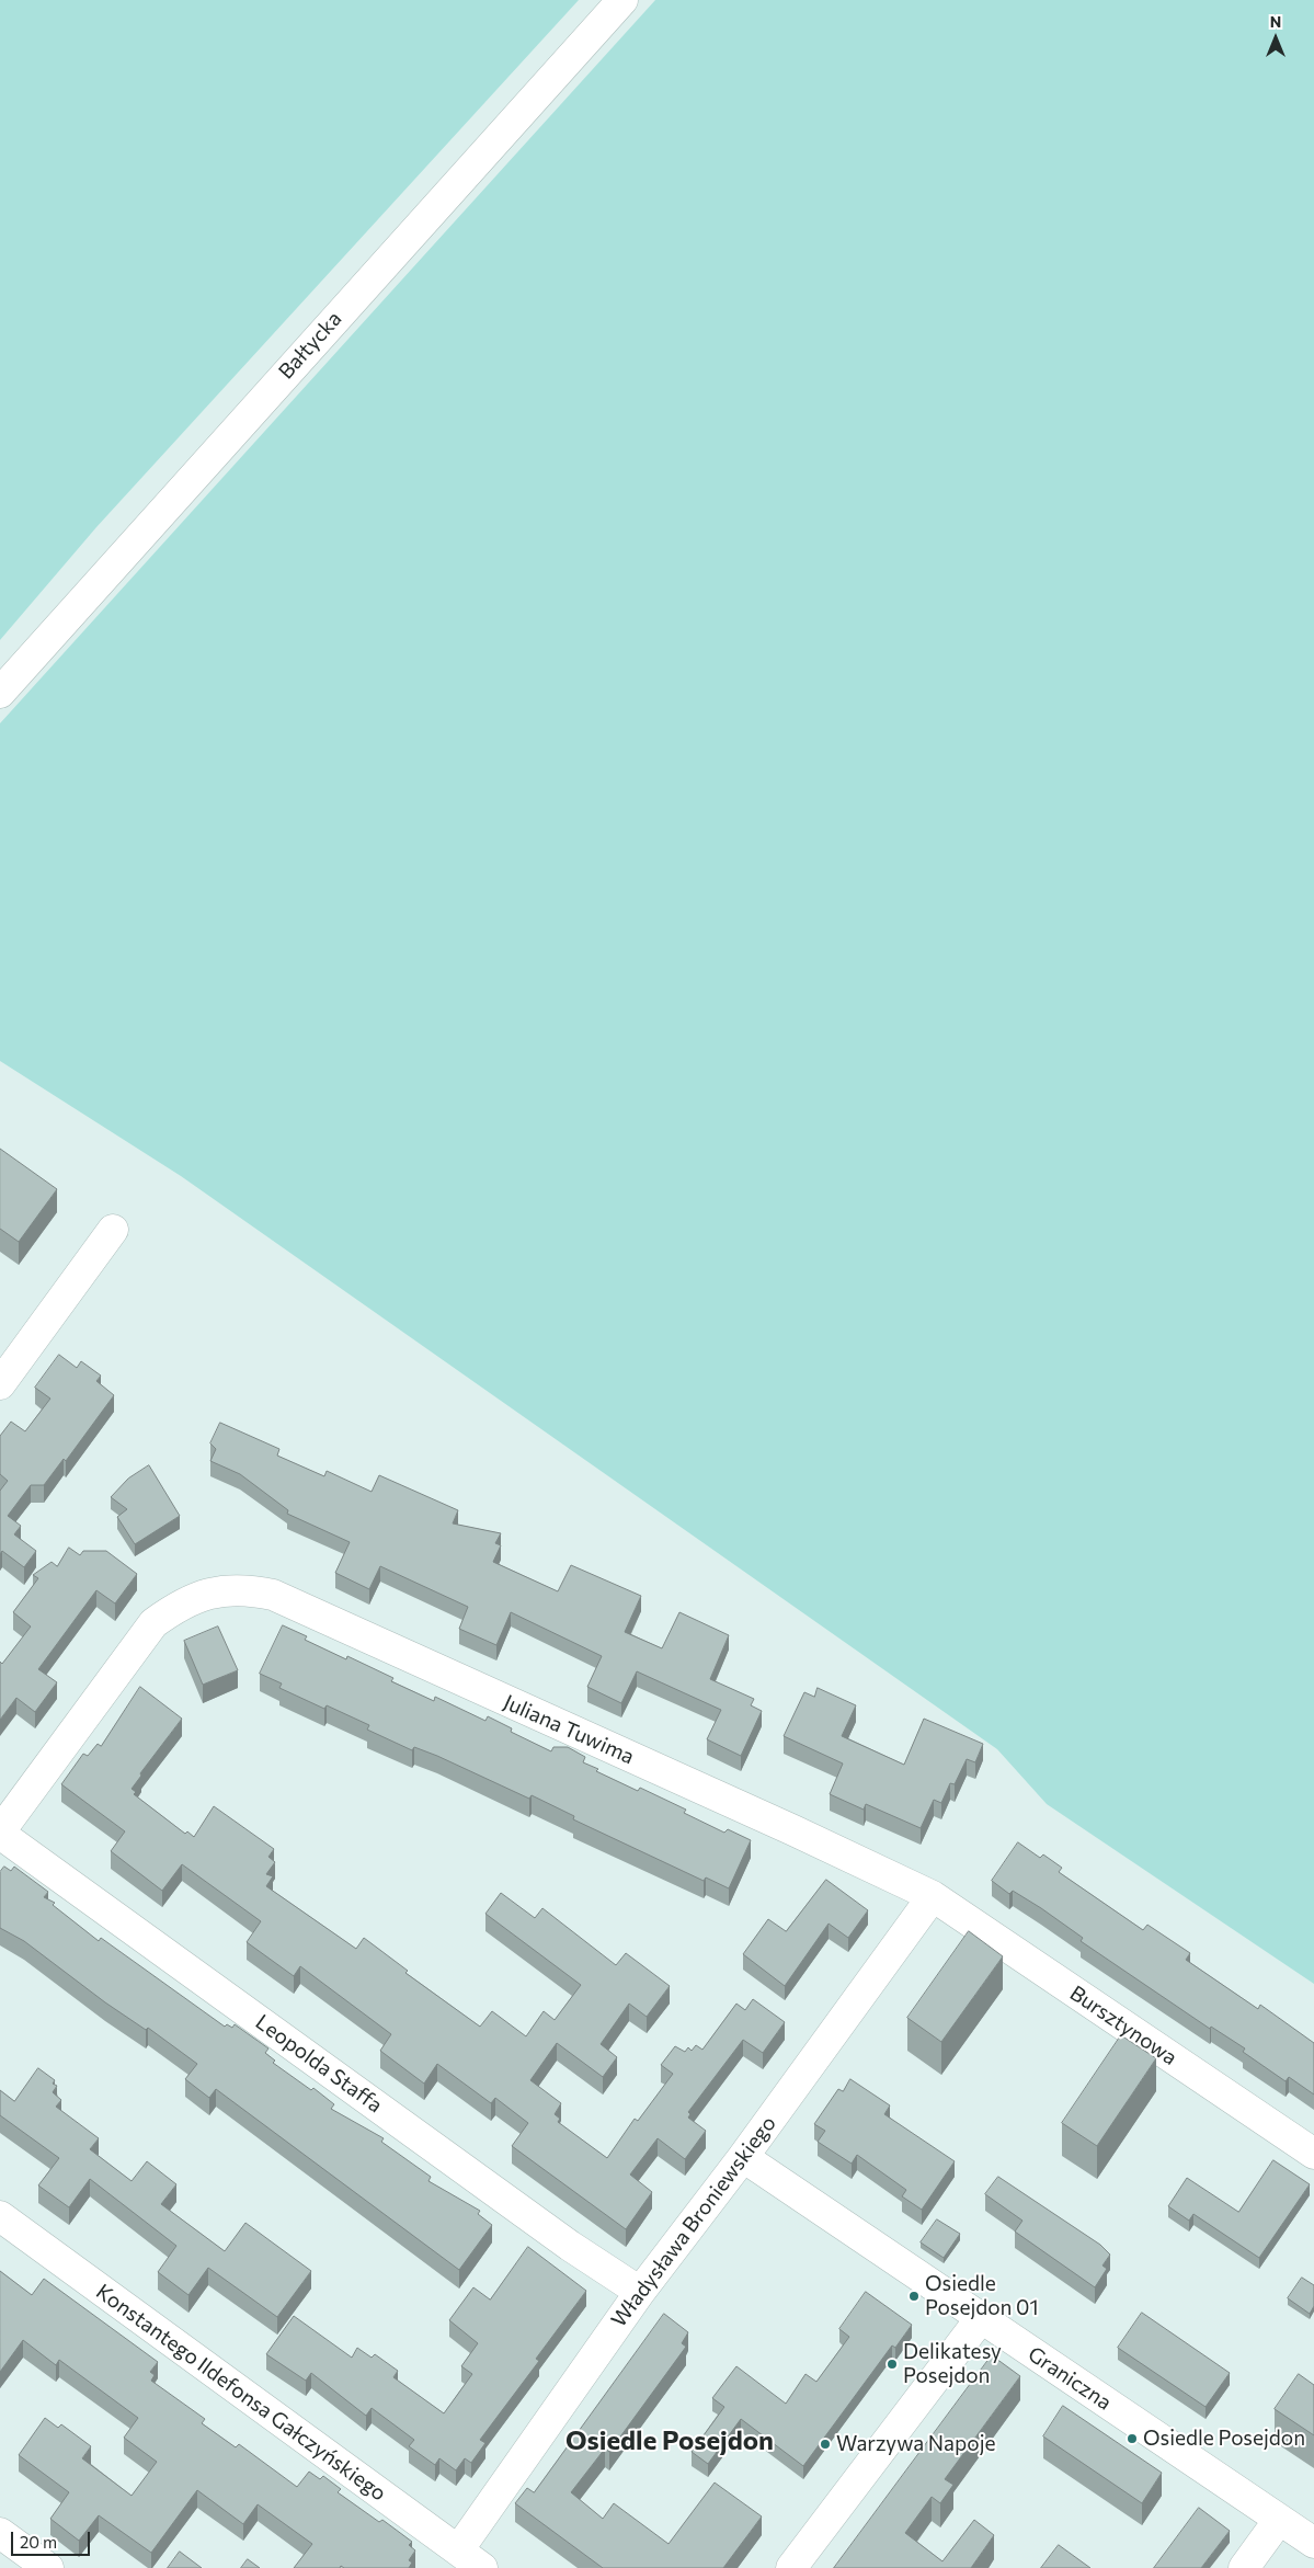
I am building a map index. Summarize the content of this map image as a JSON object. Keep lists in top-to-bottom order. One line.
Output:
{"streets":{"street":["Bałtycka","Juliana Tuwima","Bursztynowa","Leopolda Staffa","Władysława Broniewskiego","Graniczna","Konstantego Ildefonsa Gałczyńskiego"]},"crossings":[["Juliana Tuwima","Bursztynowa"],["Juliana Tuwima","Leopolda Staffa"],["Juliana Tuwima","Władysława Broniewskiego"],["Bursztynowa","Władysława Broniewskiego"],["Leopolda Staffa","Władysława Broniewskiego"],["Władysława Broniewskiego","Graniczna"],["Władysława Broniewskiego","Konstantego Ildefonsa Gałczyńskiego"]],"districts":["Osiedle Posejdon"],"places":["Osiedle Posejdon 01","Delikatesy Posejdon","Osiedle Posejdon","Warzywa Napoje"],"scale_bar":"20 m","north":"top"}
